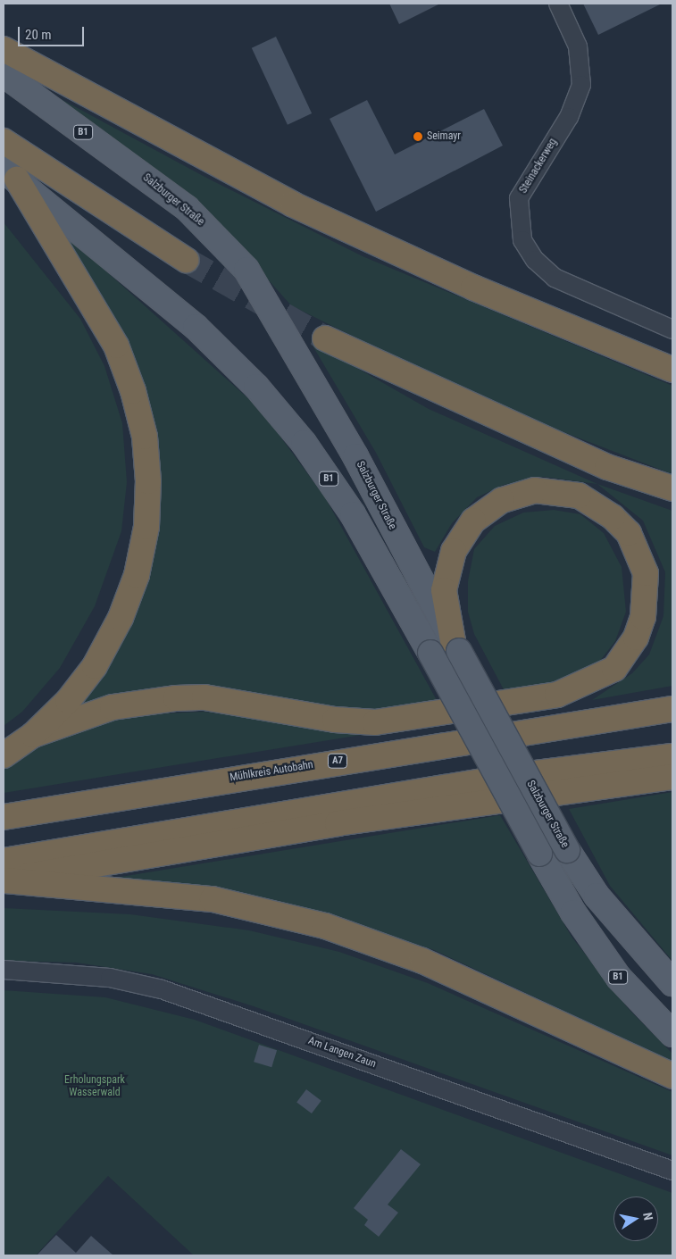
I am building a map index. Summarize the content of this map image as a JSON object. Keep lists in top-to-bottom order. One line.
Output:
{"streets":{"highway":["A7","Mühlkreis Autobahn"],"main road":["B1","Salzburger Straße"],"street":["Steinackerweg","Am Langen Zaun"]},"parks":["Erholungspark Wasserwald"],"places":["Seimayr"],"scale_bar":"20 m","north":"right"}
